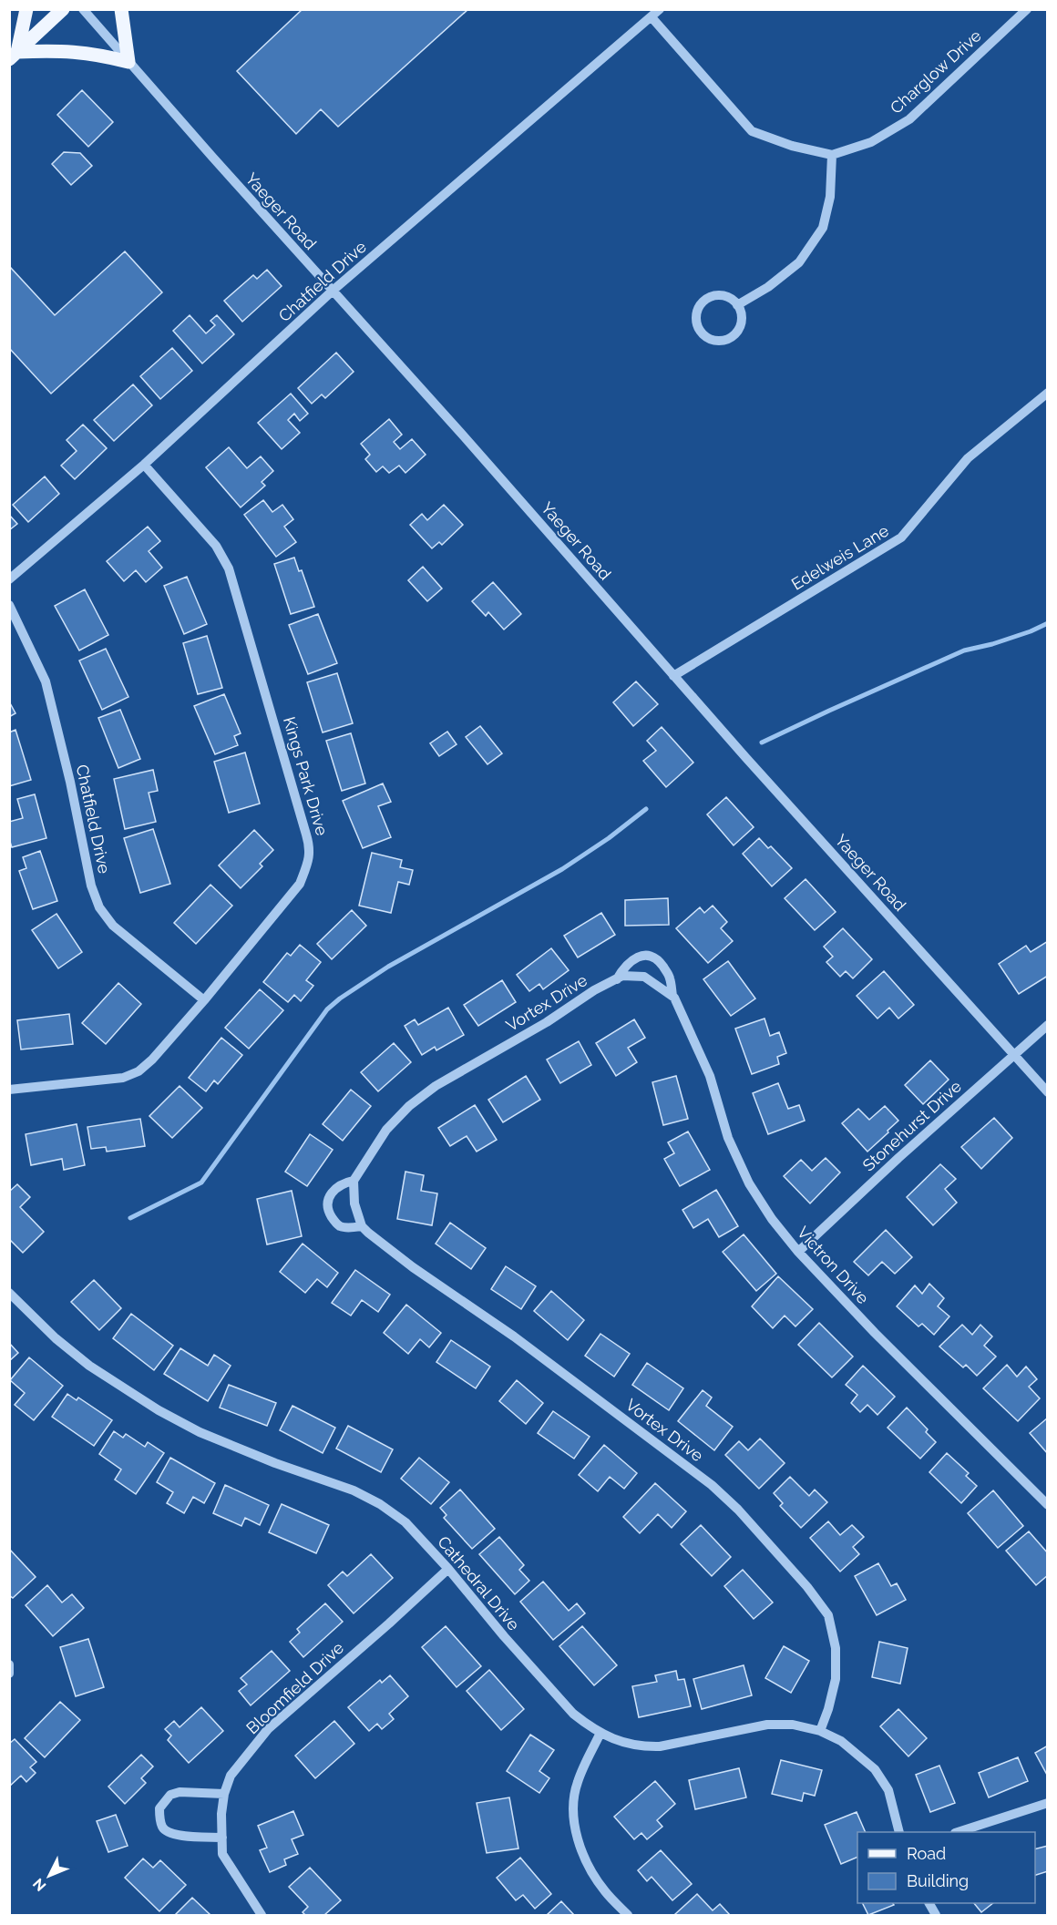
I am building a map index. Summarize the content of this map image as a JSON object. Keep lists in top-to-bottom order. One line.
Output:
{"streets":{"street":["Charglow Drive","Yaeger Road","Chatfield Drive","Edelweis Lane","Kings Park Drive","Vortex Drive","Stonehurst Drive","Victron Drive","Cathedral Drive","Bloomfield Drive"]},"crossings":[["Yaeger Road","Chatfield Drive"],["Yaeger Road","Edelweis Lane"],["Yaeger Road","Stonehurst Drive"],["Chatfield Drive","Kings Park Drive"],["Vortex Drive","Victron Drive"],["Vortex Drive","Cathedral Drive"],["Stonehurst Drive","Victron Drive"],["Cathedral Drive","Bloomfield Drive"]],"legend":["Road","Building"],"north":"bottom left"}
